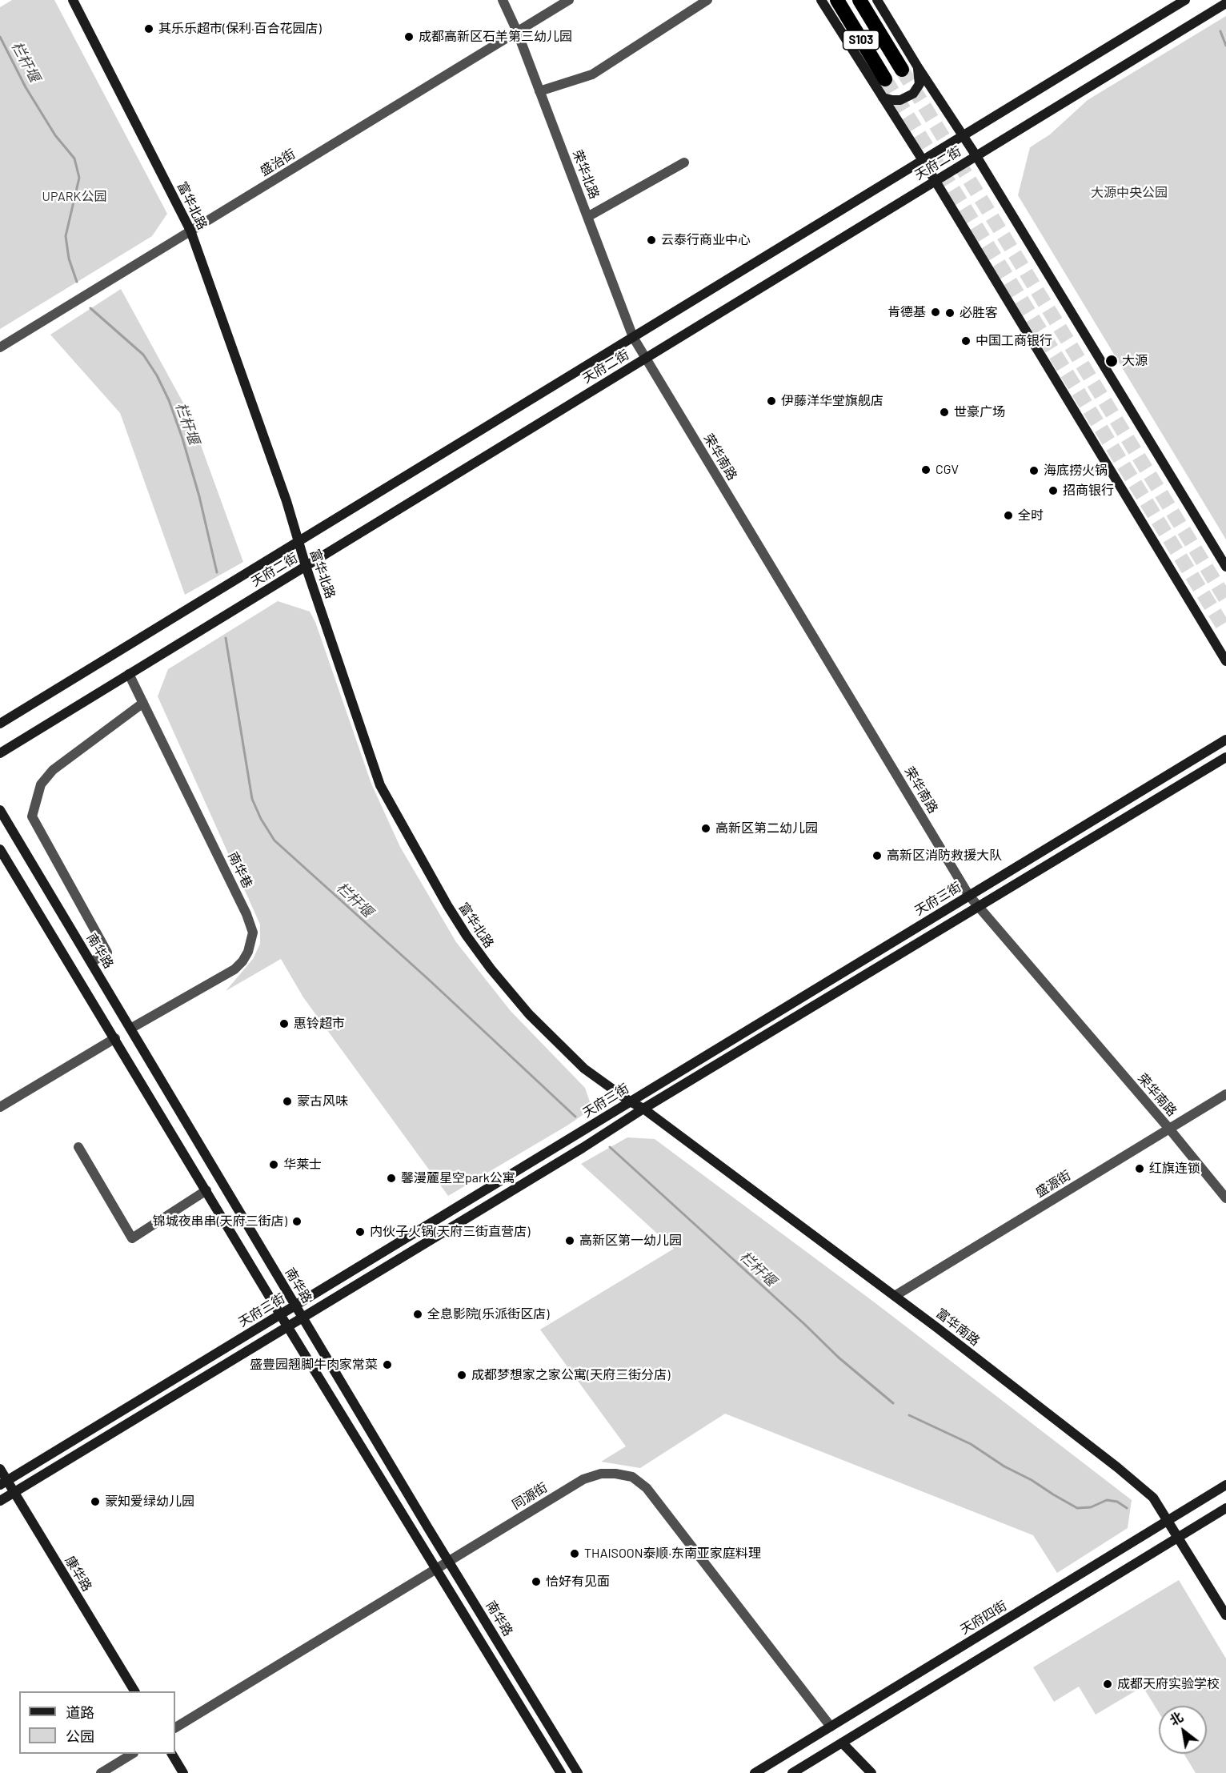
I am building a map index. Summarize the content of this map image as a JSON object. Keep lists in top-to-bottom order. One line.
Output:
{"streets":{"highway":["S103"],"main road":["天府二街","富华北路","天府三街","南华路","富华南路","康华路","天府四街"],"street":["盛治街","荣华北路","荣华南路","南华巷","盛源街","同源街"]},"crossings":[["盛治街","荣华北路"],["盛治街","富华北路"],["天府二街","荣华北路"],["天府二街","富华北路"],["天府二街","荣华南路"],["天府二街","南华巷"],["荣华北路","荣华南路"],["富华北路","天府三街"],["富华北路","富华南路"],["荣华南路","天府三街"],["荣华南路","盛源街"],["南华巷","南华路"],["天府三街","南华路"],["天府三街","富华南路"],["天府三街","康华路"],["南华路","同源街"],["盛源街","富华南路"],["富华南路","天府四街"],["同源街","天府四街"]],"water":["栏杆堰"],"parks":["大源中央公园","UPARK公园"],"places":["其乐乐超市(保利·百合花园店)","成都高新区石羊第三幼儿园","云泰行商业中心","肯德基","必胜客","中国工商银行","大源","伊藤洋华堂旗舰店","世豪广场","CGV","海底捞火锅","招商银行","全时","高新区第二幼儿园","高新区消防救援大队","惠铃超市","蒙古风味","华莱士","红旗连锁","馨漫麓星空park公寓","锦城夜串串(天府三街店)","内伙子火锅(天府三街直营店)","高新区第一幼儿园","全息影院(乐派街区店)","盛豊园翘脚牛肉家常菜","成都梦想家之家公寓(天府三街分店)","蒙知爱绿幼儿园","THAISOON泰顺·东南亚家庭料理","恰好有见面","成都天府实验学校"],"legend":["道路","公园"],"north":"top left"}
